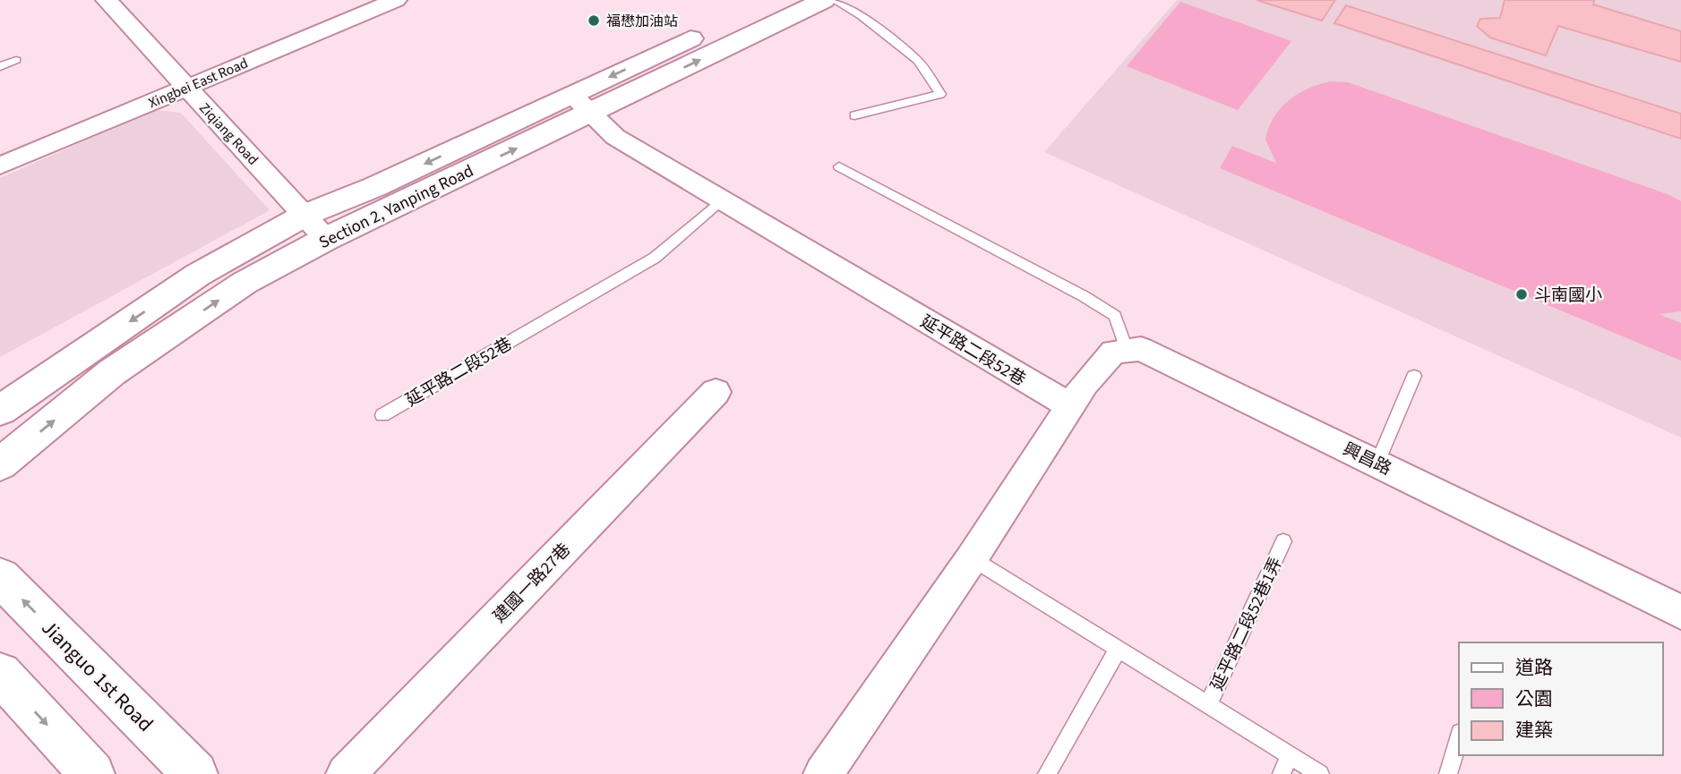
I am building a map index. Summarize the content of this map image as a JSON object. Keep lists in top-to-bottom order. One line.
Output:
{"streets":{"main road":["Section 2, Yanping Road","Jianguo 1st Road"],"street":["Xingbei East Road","Ziqiang Road","延平路二段52巷","興昌路","建國一路27巷"],"lane":["延平路二段52巷1弄"]},"crossings":[["Xingbei East Road","Ziqiang Road"],["Ziqiang Road","Section 2, Yanping Road"],["Section 2, Yanping Road","延平路二段52巷"]],"places":["福懋加油站","斗南國小"],"legend":["道路","公園","建築"]}
